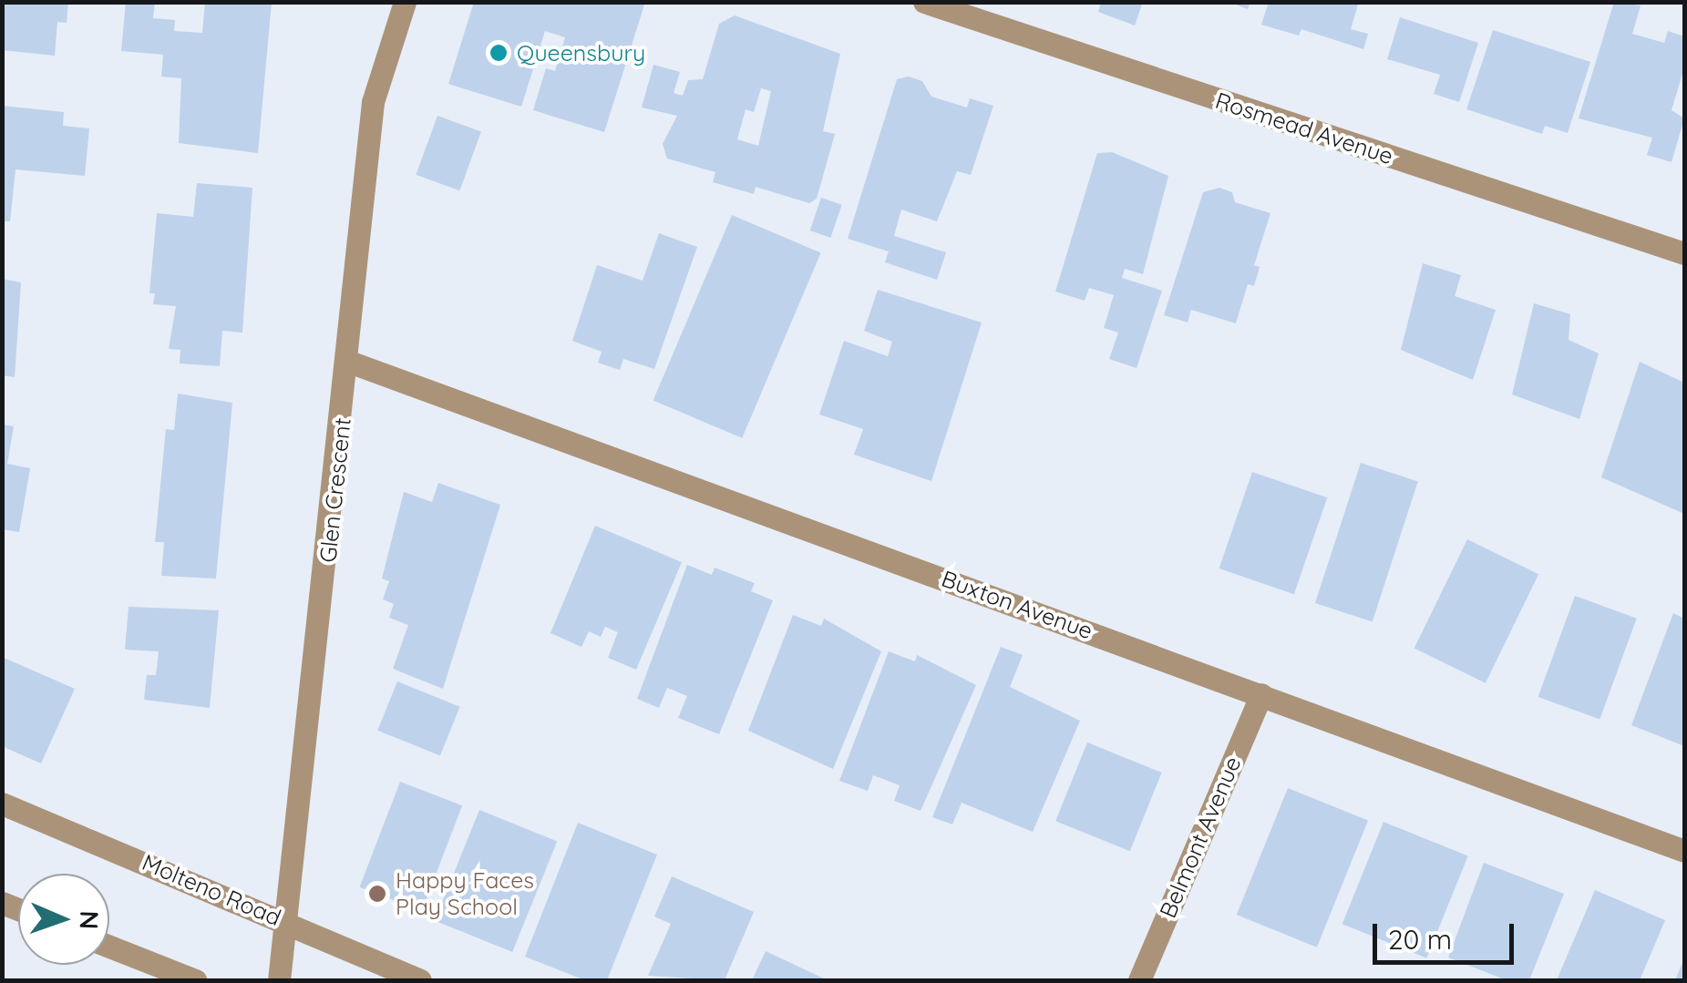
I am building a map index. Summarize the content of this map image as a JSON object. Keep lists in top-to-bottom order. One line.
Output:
{"streets":{"street":["Rosmead Avenue","Glen Crescent","Buxton Avenue","Belmont Avenue","Molteno Road"]},"crossings":[["Glen Crescent","Buxton Avenue"],["Glen Crescent","Molteno Road"],["Buxton Avenue","Belmont Avenue"]],"places":["Queensbury","Happy Faces Play School"],"scale_bar":"20 m","north":"right"}
